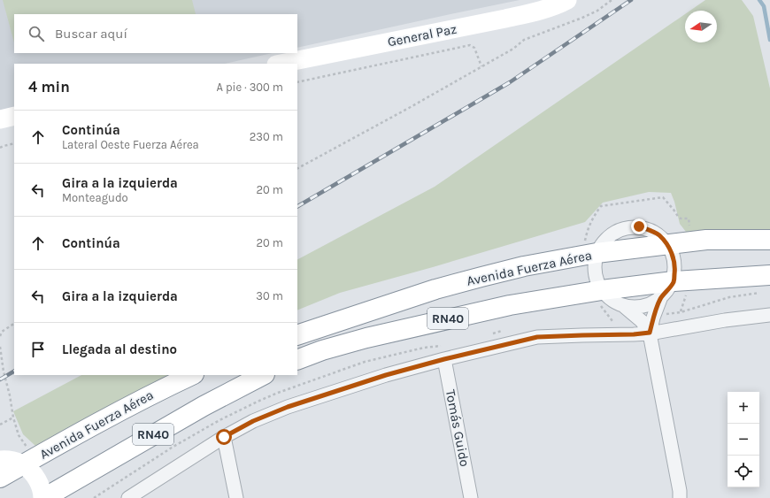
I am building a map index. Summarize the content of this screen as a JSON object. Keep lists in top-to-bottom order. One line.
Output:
{"streets":{"highway":["Avenida Fuerza Aérea","RN40"],"main road":["General Paz"],"street":["Tomás Guido"]},"north":"left","page":{"search":"Buscar aquí","heading":["4 min","A pie · 300 m"],"list":[["Continúa","Lateral Oeste Fuerza Aérea","230 m"],["Gira a la izquierda","Monteagudo","20 m"],["Continúa","20 m"],["Gira a la izquierda","30 m"],"Llegada al destino"],"map_buttons":["+","−"]}}
